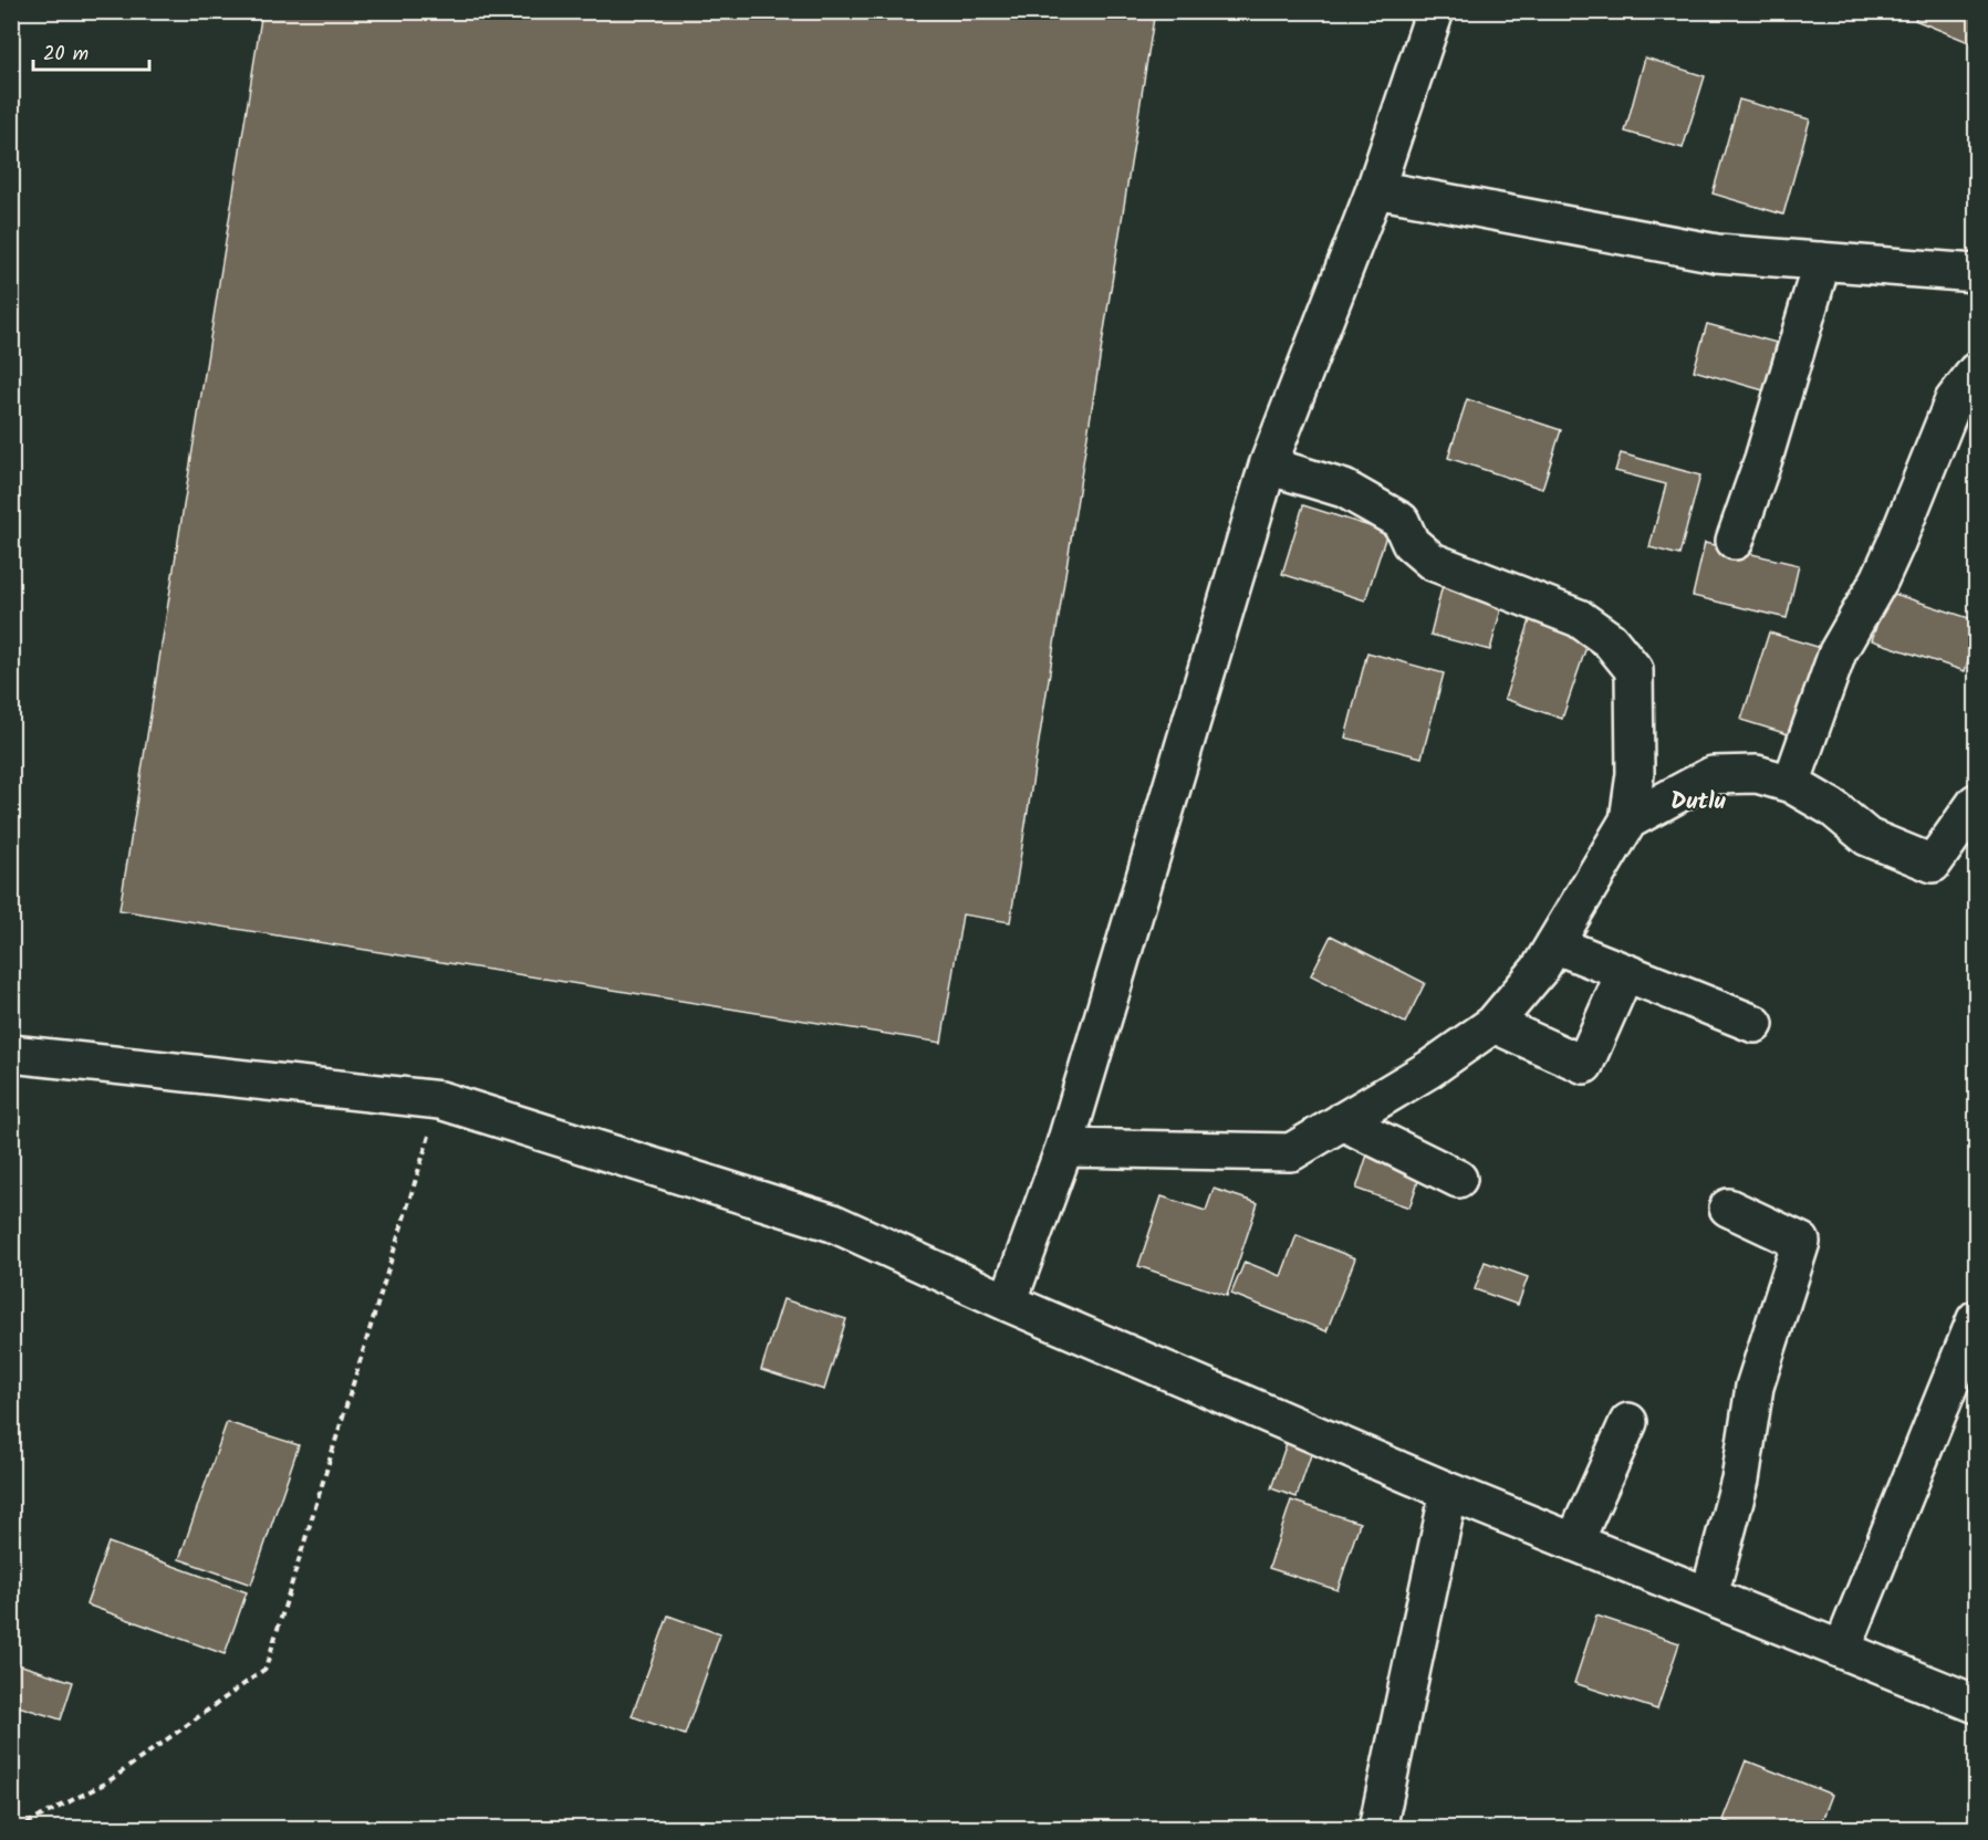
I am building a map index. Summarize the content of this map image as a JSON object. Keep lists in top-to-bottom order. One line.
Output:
{"districts":["Dutlu"],"scale_bar":"20 m"}
